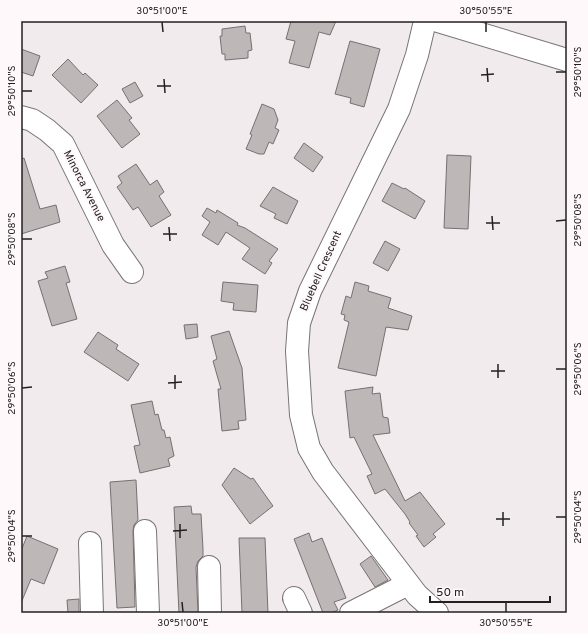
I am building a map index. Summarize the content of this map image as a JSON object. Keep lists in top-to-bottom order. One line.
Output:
{"streets":{"street":["Minorca Avenue","Bluebell Crescent"]},"scale_bar":"50 m","coordinates":["30°51'00\"E","30°50'55\"E","29°50'10\"S","29°50'08\"S","29°50'06\"S","29°50'04\"S"]}
